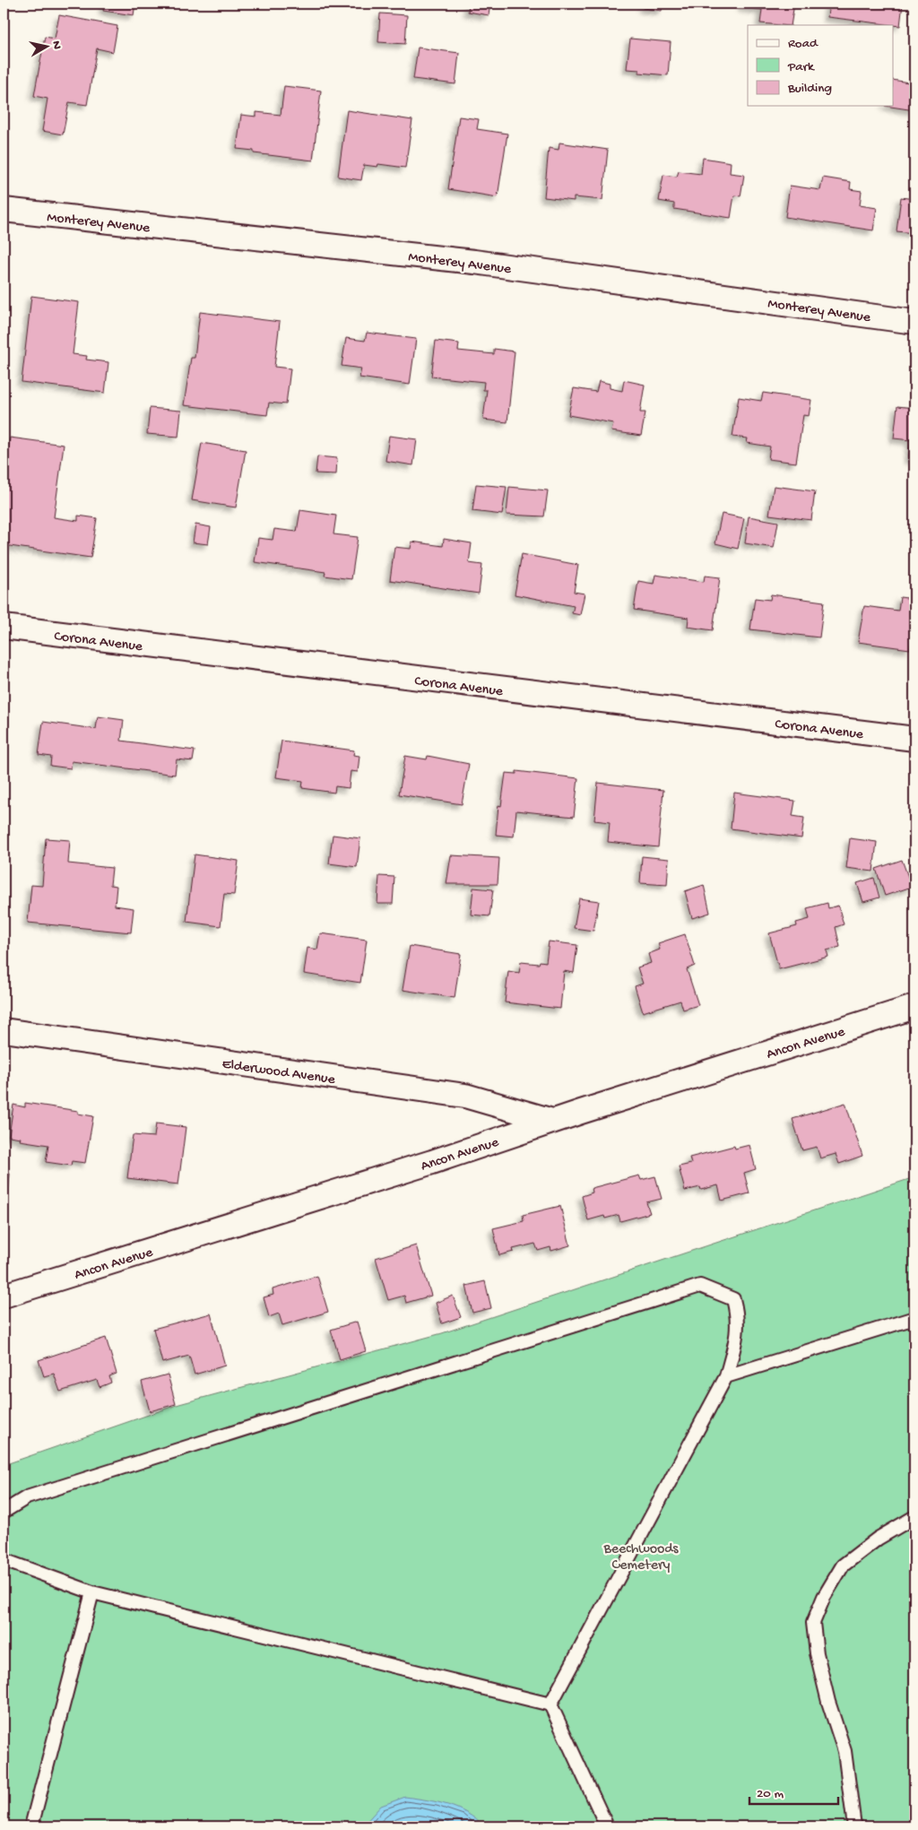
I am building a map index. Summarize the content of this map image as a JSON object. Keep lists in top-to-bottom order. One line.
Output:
{"streets":{"street":["Monterey Avenue","Corona Avenue","Ancon Avenue","Elderwood Avenue"]},"crossings":[["Ancon Avenue","Elderwood Avenue"]],"parks":["Beechwoods Cemetery"],"legend":["Road","Park","Building"],"scale_bar":"20 m","north":"right"}
